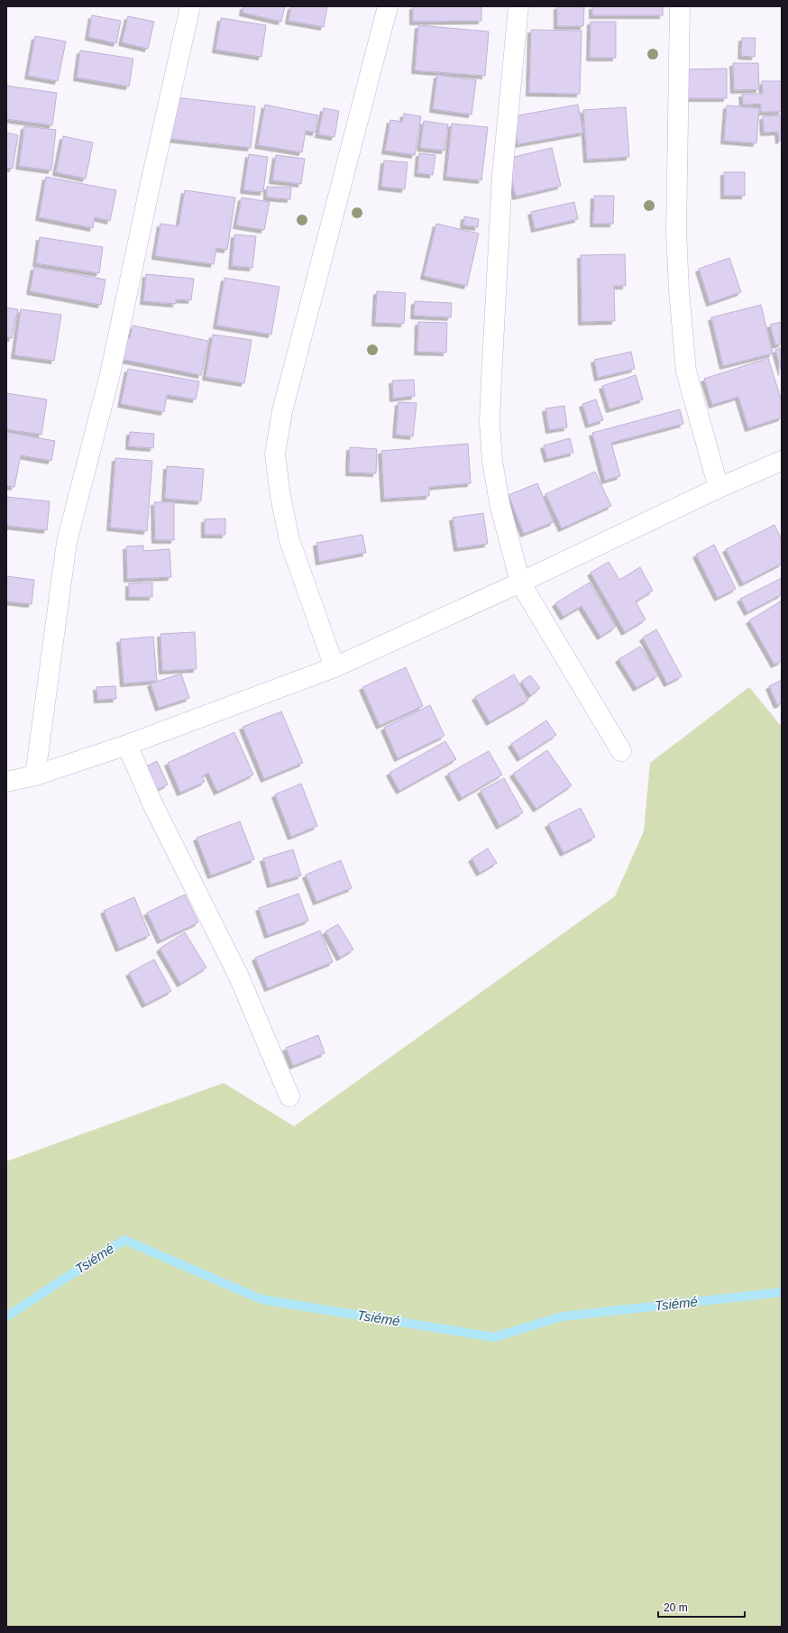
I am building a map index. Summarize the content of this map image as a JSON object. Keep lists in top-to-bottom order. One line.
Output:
{"water":["Tsiémé"],"scale_bar":"20 m"}
